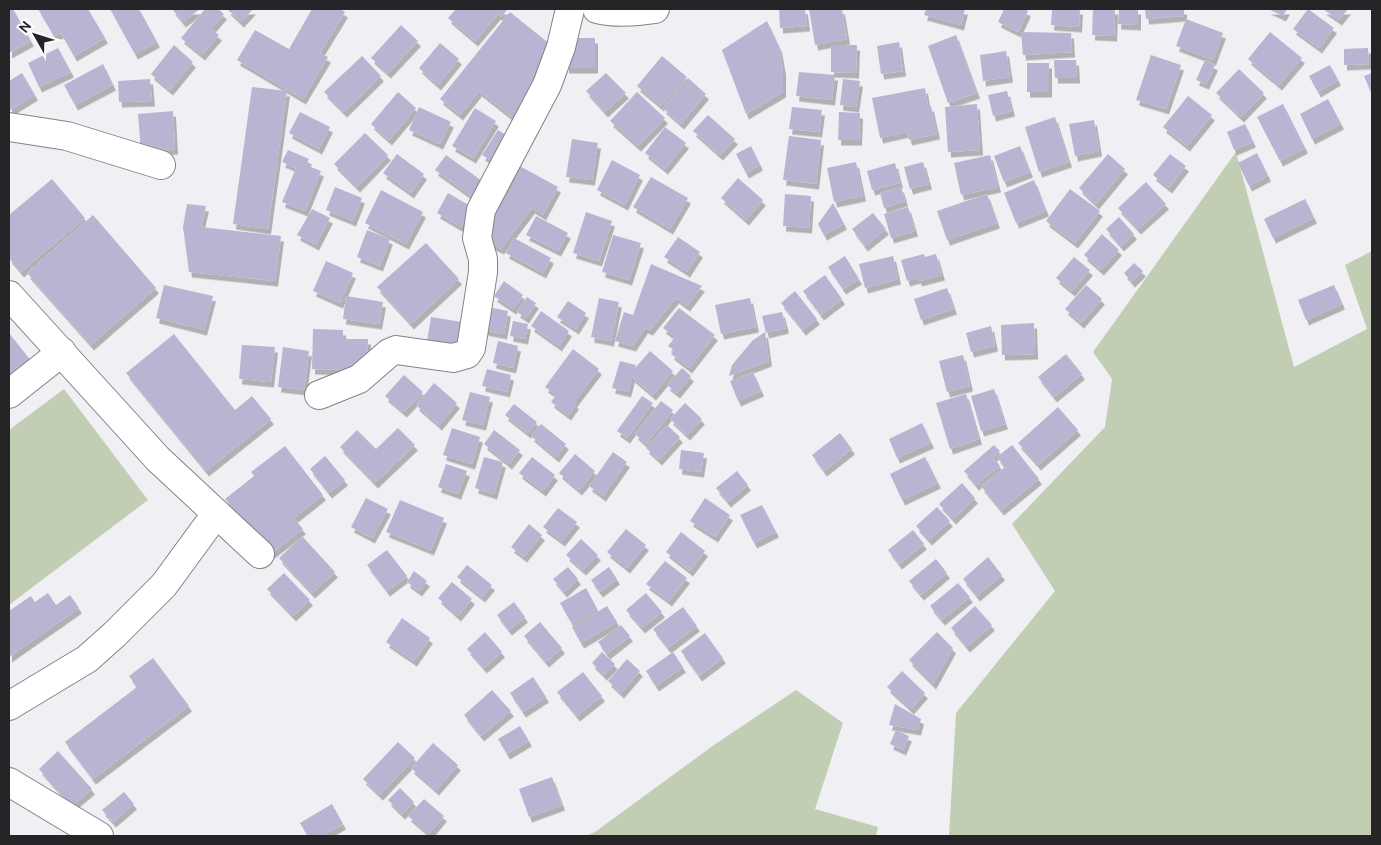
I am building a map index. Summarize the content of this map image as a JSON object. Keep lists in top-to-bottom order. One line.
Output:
{"north":"top left"}
